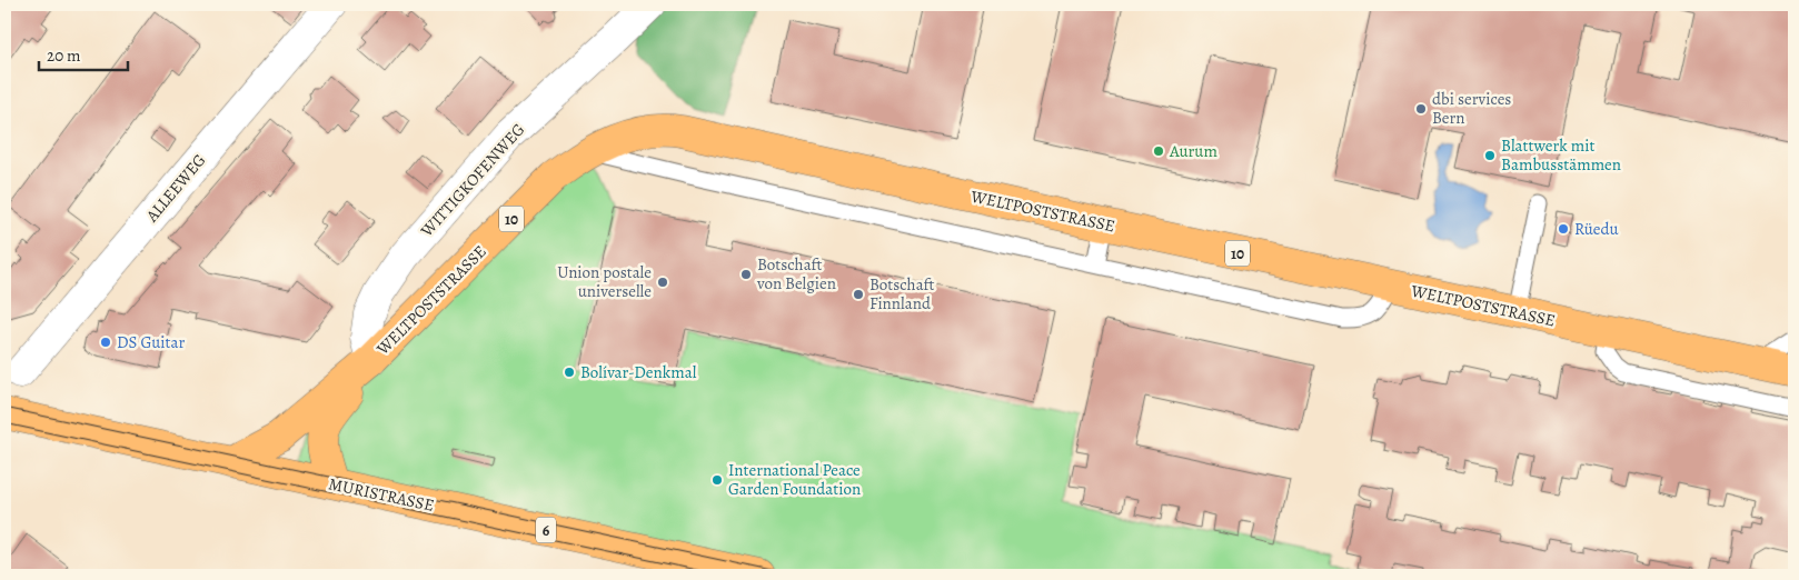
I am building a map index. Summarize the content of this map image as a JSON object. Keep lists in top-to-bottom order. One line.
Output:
{"streets":{"main road":["WELTPOSTSTRASSE","10","MURISTRASSE","6"],"street":["WITTIGKOFENWEG","ALLEEWEG"]},"crossings":[["WITTIGKOFENWEG","WELTPOSTSTRASSE"],["WELTPOSTSTRASSE","MURISTRASSE"]],"places":["dbi services Bern","Aurum","Blattwerk mit Bambusstämmen","Rüedu","Botschaft von Belgien","Union postale universelle","Botschaft Finnland","DS Guitar","Bolívar-Denkmal","International Peace Garden Foundation"],"scale_bar":"20 m"}
